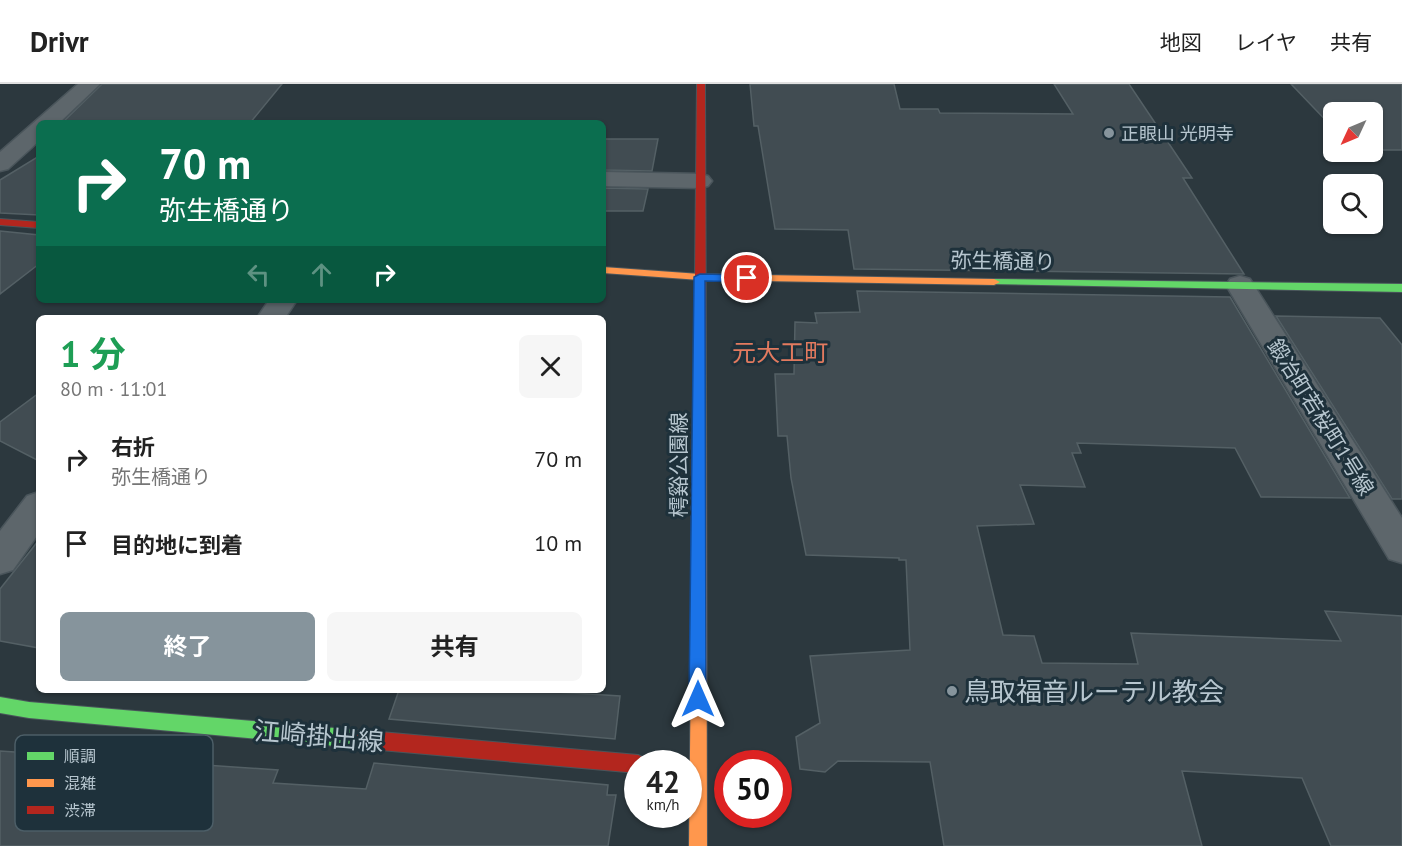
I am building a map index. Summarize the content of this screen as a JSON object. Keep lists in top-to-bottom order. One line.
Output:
{"streets":{"street":["弥生橋通り","鍛冶町若桜町1号線","樗谿公園線","江崎掛出線"]},"crossings":[["弥生橋通り","鍛冶町若桜町1号線"],["弥生橋通り","樗谿公園線"]],"districts":["元大工町"],"places":["正眼山 光明寺","鳥取福音ルーテル教会"],"legend":["順調","混雑","渋滞"],"north":"bottom left","page":{"header":"Drivr","nav":["地図","レイヤ","共有"],"turn":["70 m","弥生橋通り"],"heading":["1 分","80 m · 11:01"],"list":[{"name":"右折","note":"弥生橋通り","value":"70 m"},{"name":"目的地に到着","value":"10 m"}],"buttons":["終了","共有"],"speed":"42 km/h","limit":"50"}}
